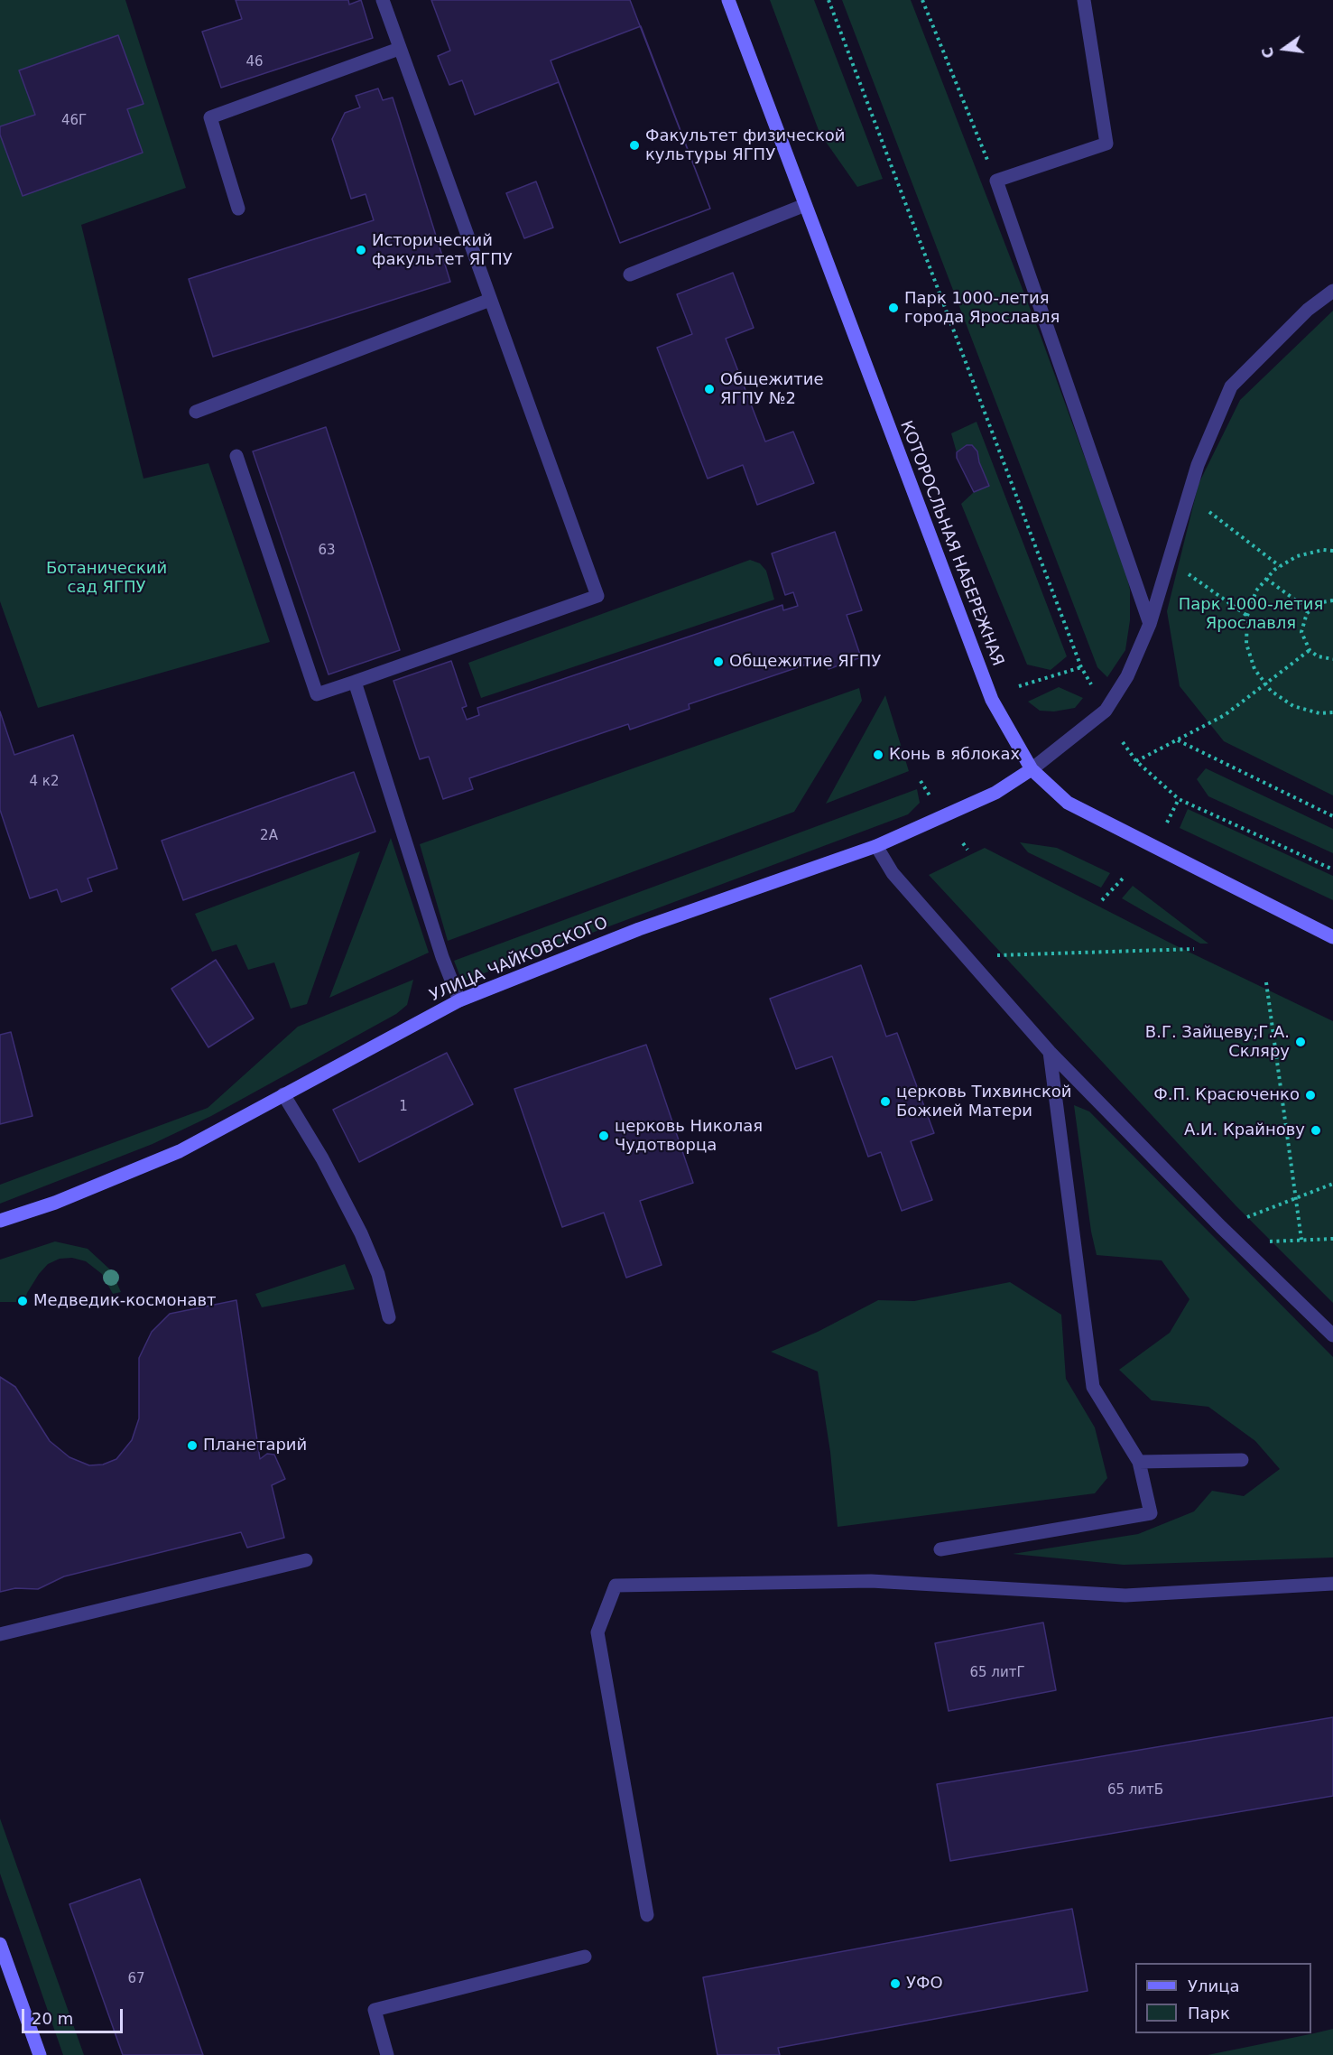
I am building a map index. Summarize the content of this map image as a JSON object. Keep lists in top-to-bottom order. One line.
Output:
{"streets":{"main road":["КОТОРОСЛЬНАЯ НАБЕРЕЖНАЯ","УЛИЦА ЧАЙКОВСКОГО"]},"crossings":[["КОТОРОСЛЬНАЯ НАБЕРЕЖНАЯ","УЛИЦА ЧАЙКОВСКОГО"]],"parks":["Ботанический сад ЯГПУ","Парк 1000-летия Ярославля"],"places":["Факультет физической культуры ЯГПУ","Исторический факультет ЯГПУ","Парк 1000-летия города Ярославля","Общежитие ЯГПУ №2","Общежитие ЯГПУ","Конь в яблоках","В.Г. Зайцеву;Г.А. Скляру","Ф.П. Красюченко","церковь Тихвинской Божией Матери","А.И. Крайнову","церковь Николая Чудотворца","Медведик-космонавт","Планетарий","УФО"],"house_numbers":["46","46Г","63","4 к2","2А","1","65 литГ","65 литБ","67"],"legend":["Улица","Парк"],"scale_bar":"20 m","north":"left"}
